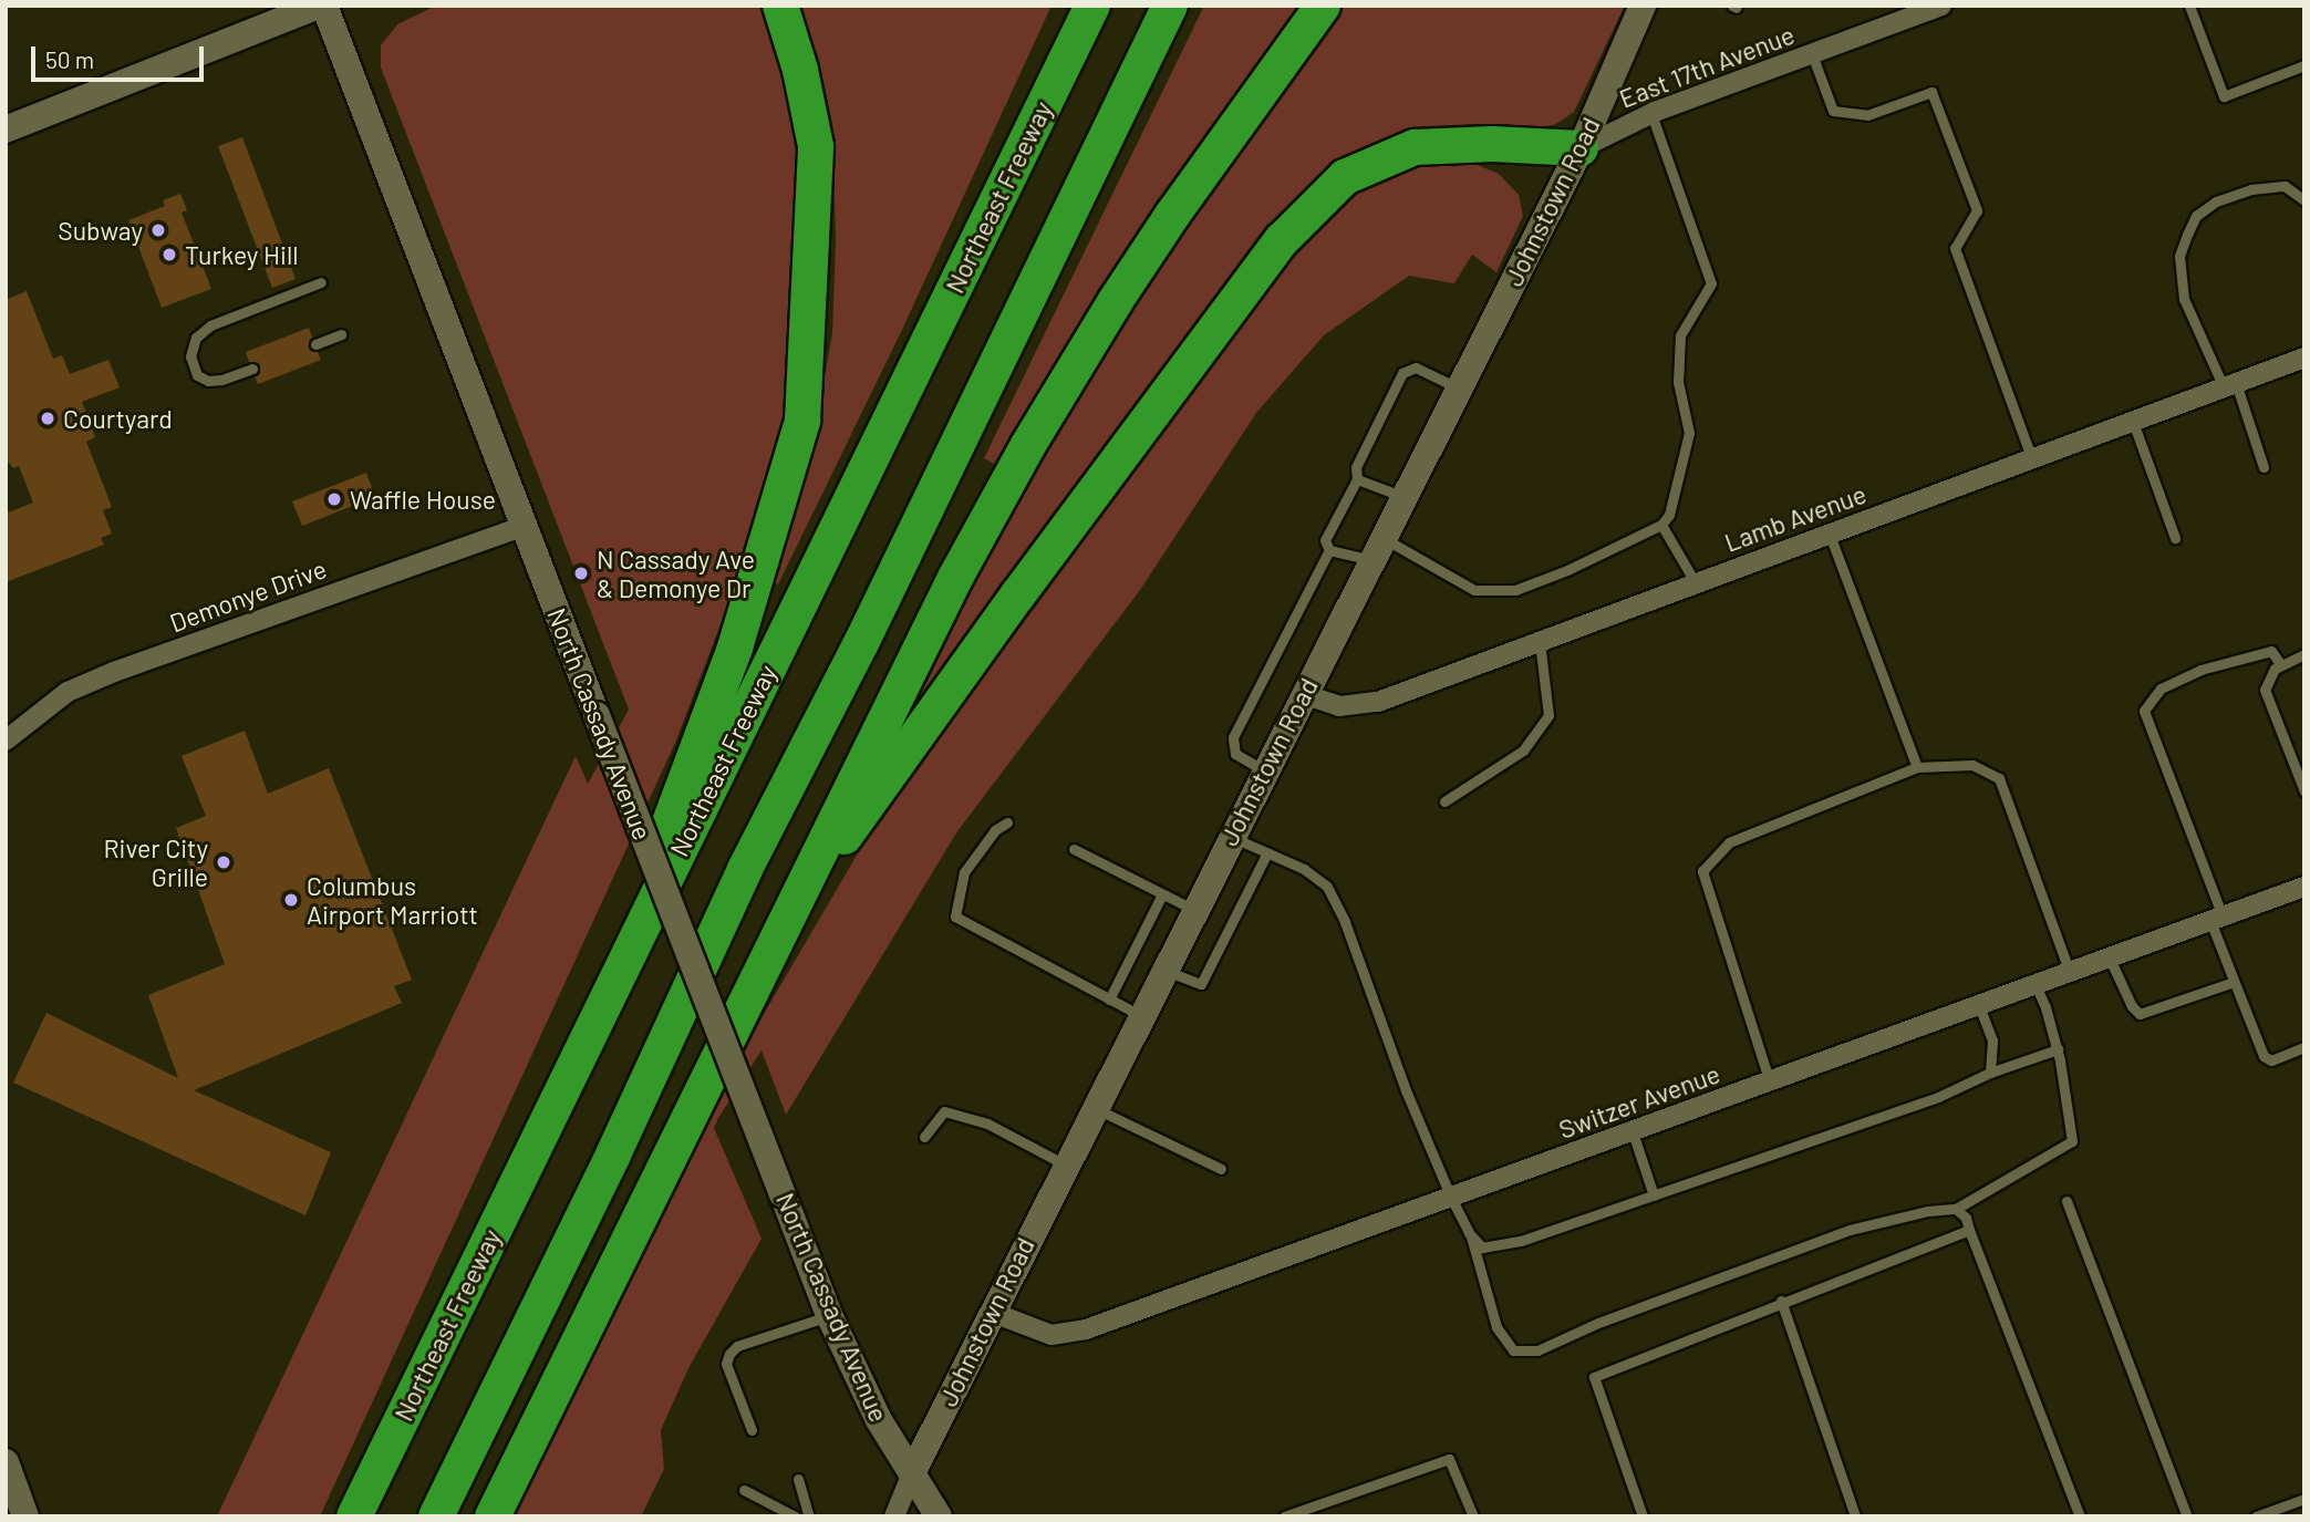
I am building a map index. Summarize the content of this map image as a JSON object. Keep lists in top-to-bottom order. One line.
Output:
{"streets":{"highway":["Northeast Freeway"],"main road":["Johnstown Road","North Cassady Avenue"],"street":["East 17th Avenue","Lamb Avenue","Demonye Drive","Switzer Avenue"]},"crossings":[["East 17th Avenue","Johnstown Road"],["Johnstown Road","Lamb Avenue"],["Johnstown Road","North Cassady Avenue"],["Johnstown Road","Switzer Avenue"],["Demonye Drive","North Cassady Avenue"]],"places":["Subway","Turkey Hill","Courtyard","Waffle House","N Cassady Ave & Demonye Dr","River City Grille","Columbus Airport Marriott"],"scale_bar":"50 m"}
